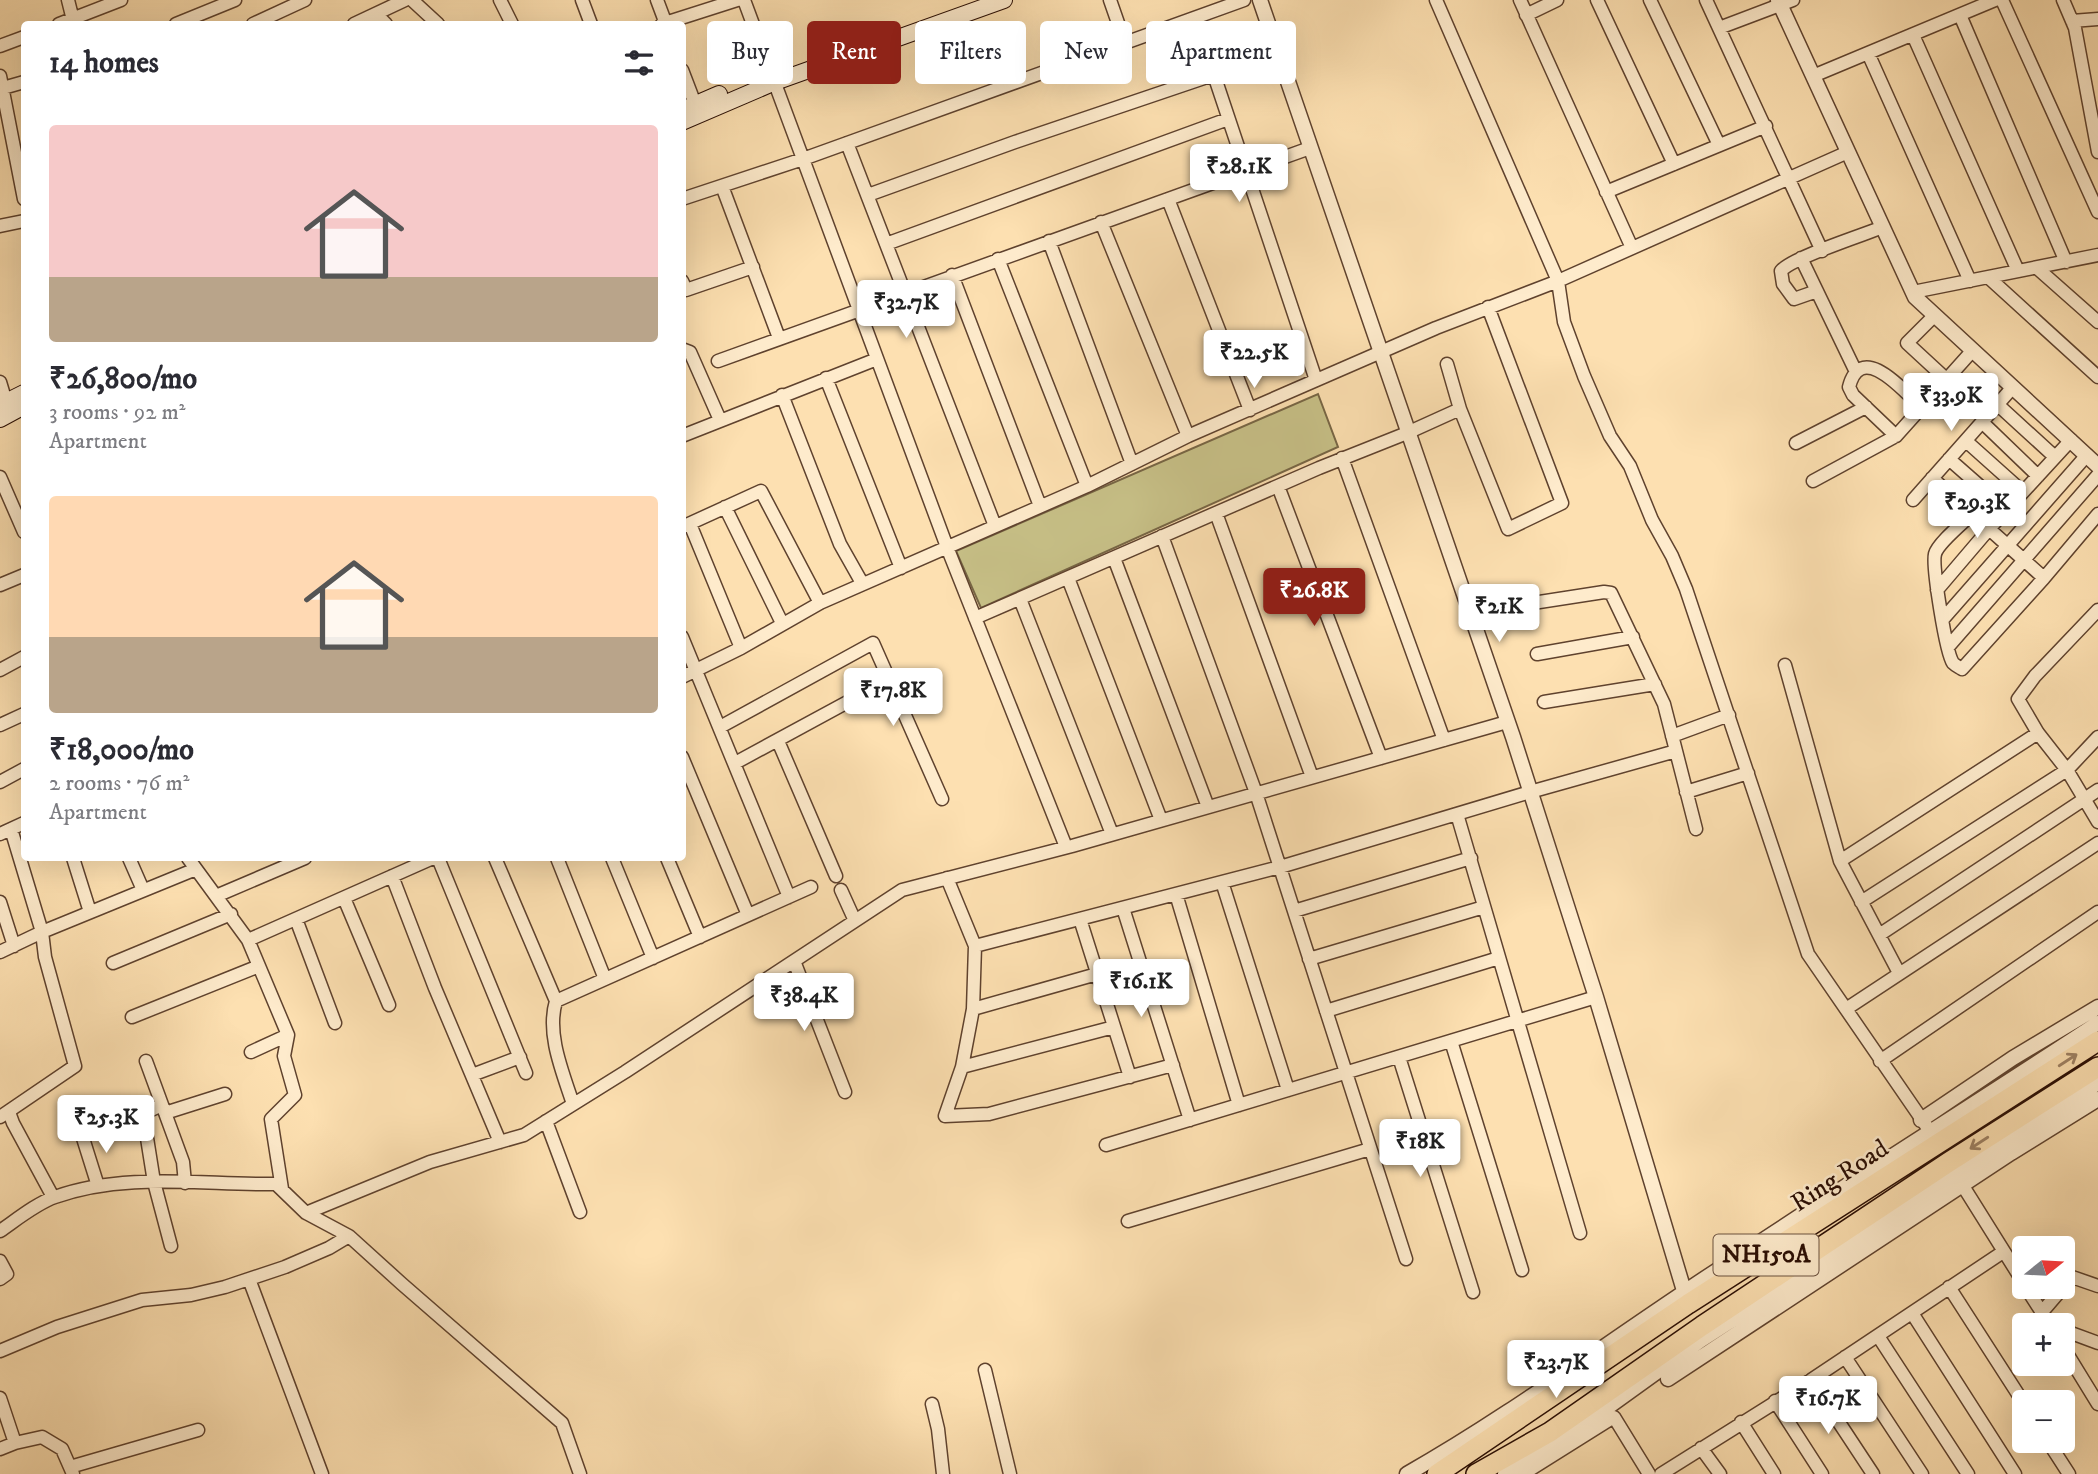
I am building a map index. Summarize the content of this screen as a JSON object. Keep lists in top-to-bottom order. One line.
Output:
{"streets":{"highway":["Ring Road","NH150A"]},"north":"right","page":{"chip":["Buy","Rent","Filters","New","Apartment"],"heading":"14 homes","list":[{"name":"₹26,800/mo","note":"3 rooms · 92 m² · Apartment"},{"name":"₹18,000/mo","note":"2 rooms · 76 m² · Apartment"}],"price":["₹28.1K","₹32.7K","₹22.5K","₹33.9K","₹29.3K","₹26.8K","₹21K","₹17.8K","₹16.1K","₹38.4K","₹25.3K","₹18K","₹23.7K","₹16.7K"],"map_buttons":["+","−"]}}
